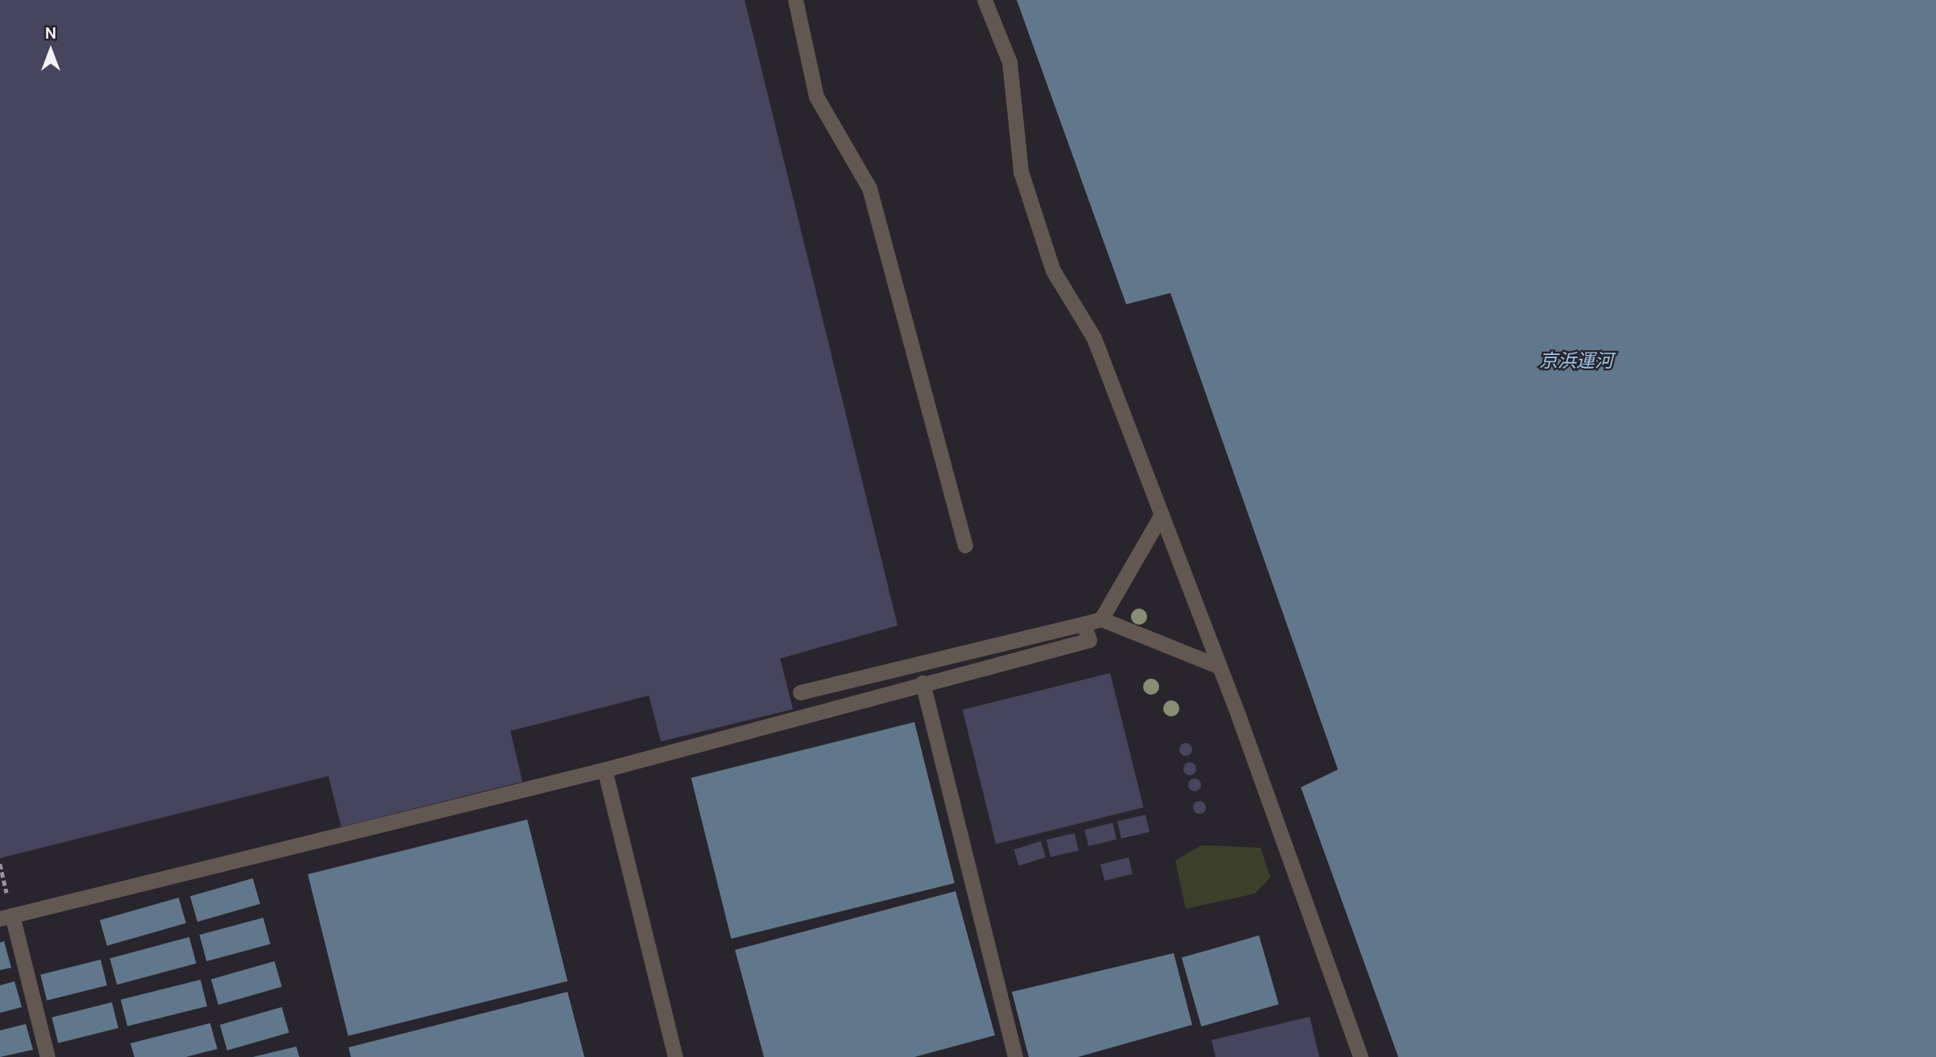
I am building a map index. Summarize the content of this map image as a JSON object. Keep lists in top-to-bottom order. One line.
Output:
{"water":["京浜運河"],"north":"top"}
